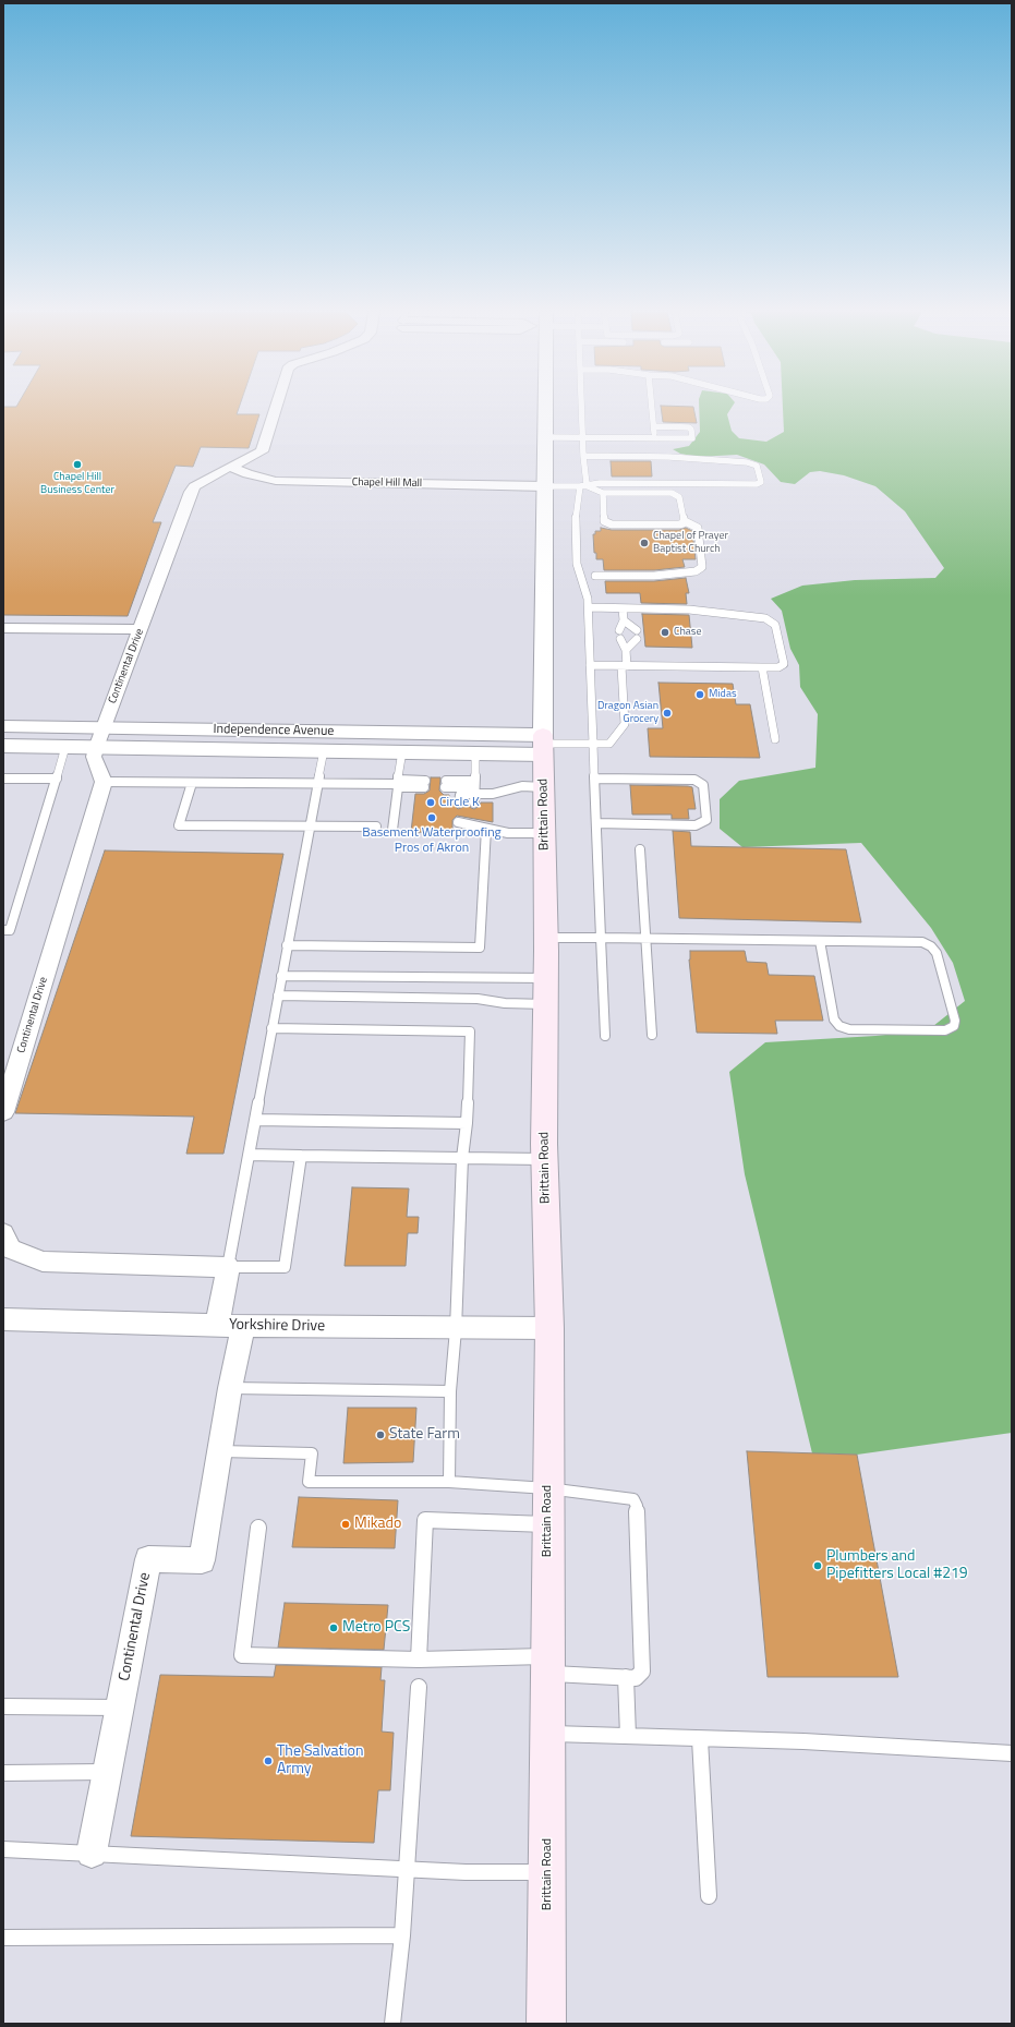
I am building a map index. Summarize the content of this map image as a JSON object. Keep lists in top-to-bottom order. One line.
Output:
{"streets":{"main road":["Brittain Road"],"street":["Chapel Hill Mall","Continental Drive","Independence Avenue","Yorkshire Drive"]},"crossings":[["Chapel Hill Mall","Continental Drive"],["Chapel Hill Mall","Brittain Road"],["Continental Drive","Independence Avenue"],["Continental Drive","Yorkshire Drive"],["Independence Avenue","Brittain Road"],["Brittain Road","Yorkshire Drive"]],"places":["Chapel Hill Business Center","Chapel of Prayer Baptist Church","Chase","Midas","Dragon Asian Grocery","Circle K","Basement Waterproofing Pros of Akron","State Farm","Mikado","Plumbers and Pipefitters Local #219","Metro PCS","The Salvation Army"]}
